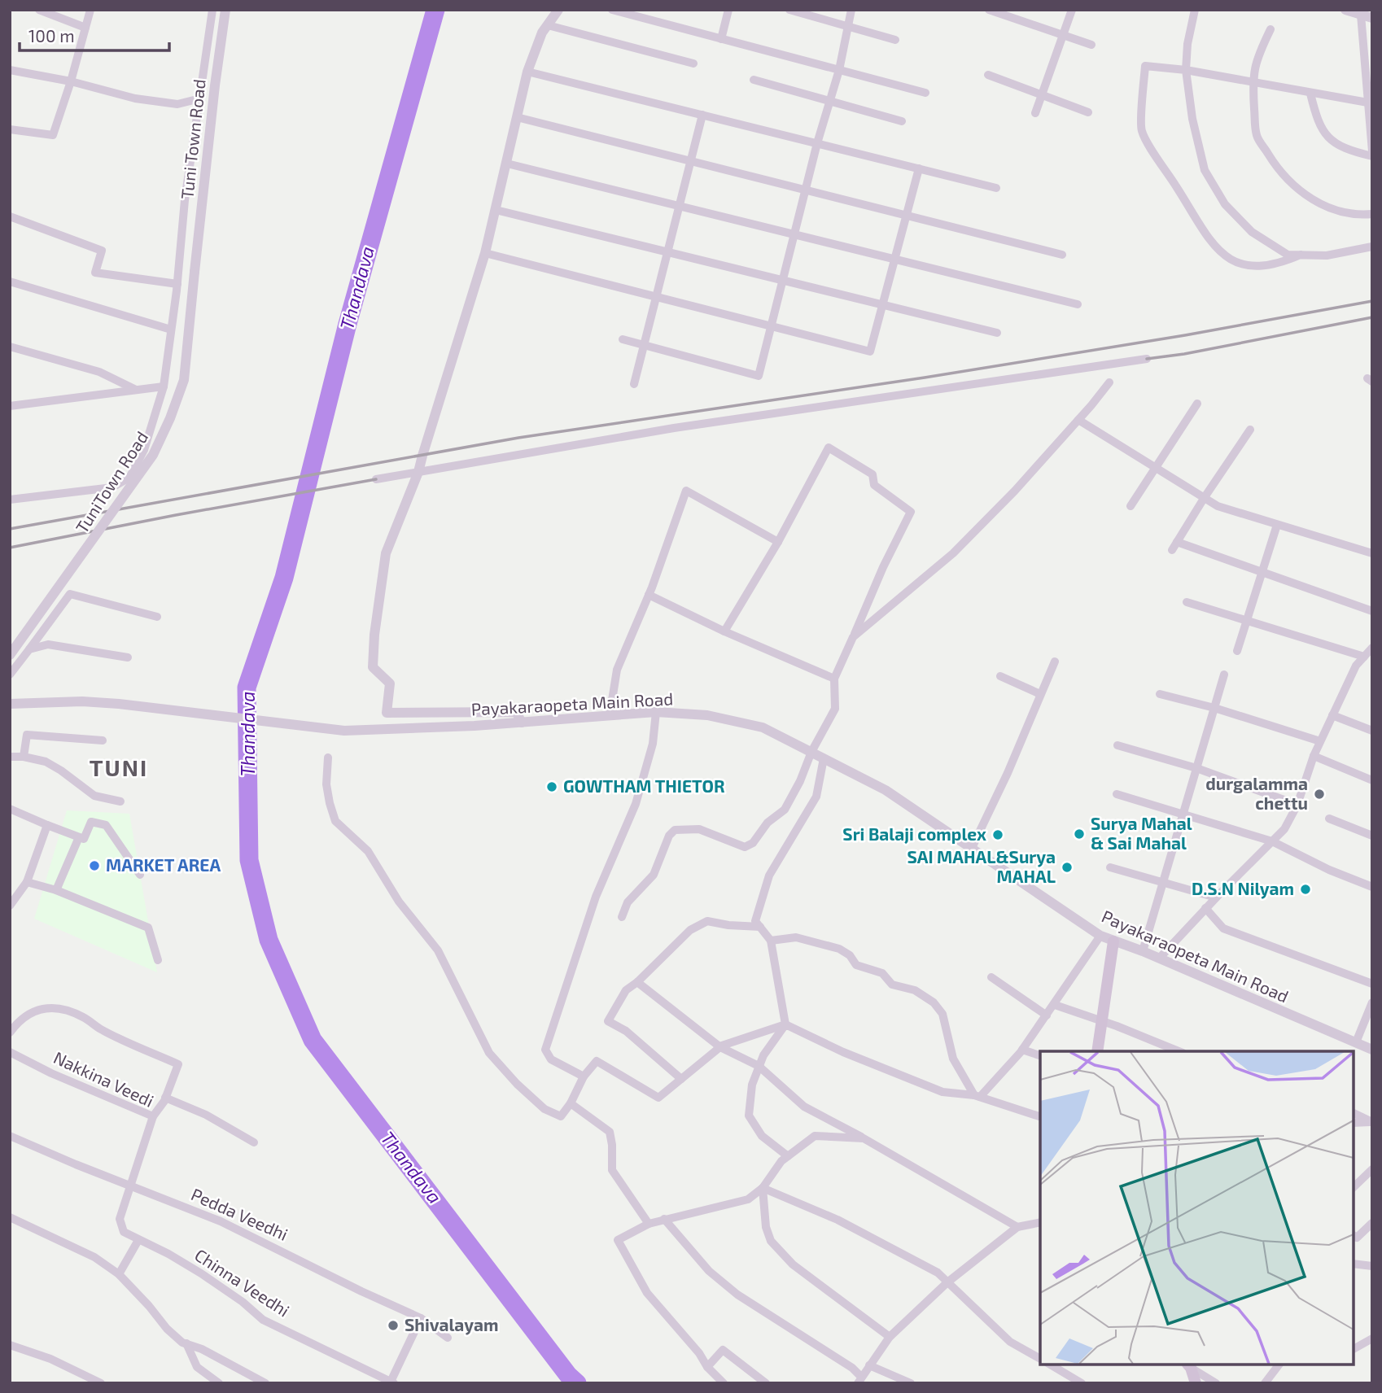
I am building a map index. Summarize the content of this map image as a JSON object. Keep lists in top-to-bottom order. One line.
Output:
{"streets":{"street":["Tuni Town Road","TuniTown Road","Payakaraopeta Main Road","Nakkina Veedi","Pedda Veedhi","Chinna Veedhi"]},"crossings":[["Tuni Town Road","TuniTown Road"],["Nakkina Veedi","Pedda Veedhi"],["Nakkina Veedi","Chinna Veedhi"]],"districts":["TUNI"],"water":["Thandava"],"places":["GOWTHAM THIETOR","durgalamma chettu","Surya Mahal & Sai Mahal","Sri Balaji complex","MARKET AREA","SAI MAHAL&Surya MAHAL","D.S.N Nilyam","Shivalayam"],"scale_bar":"100 m"}
